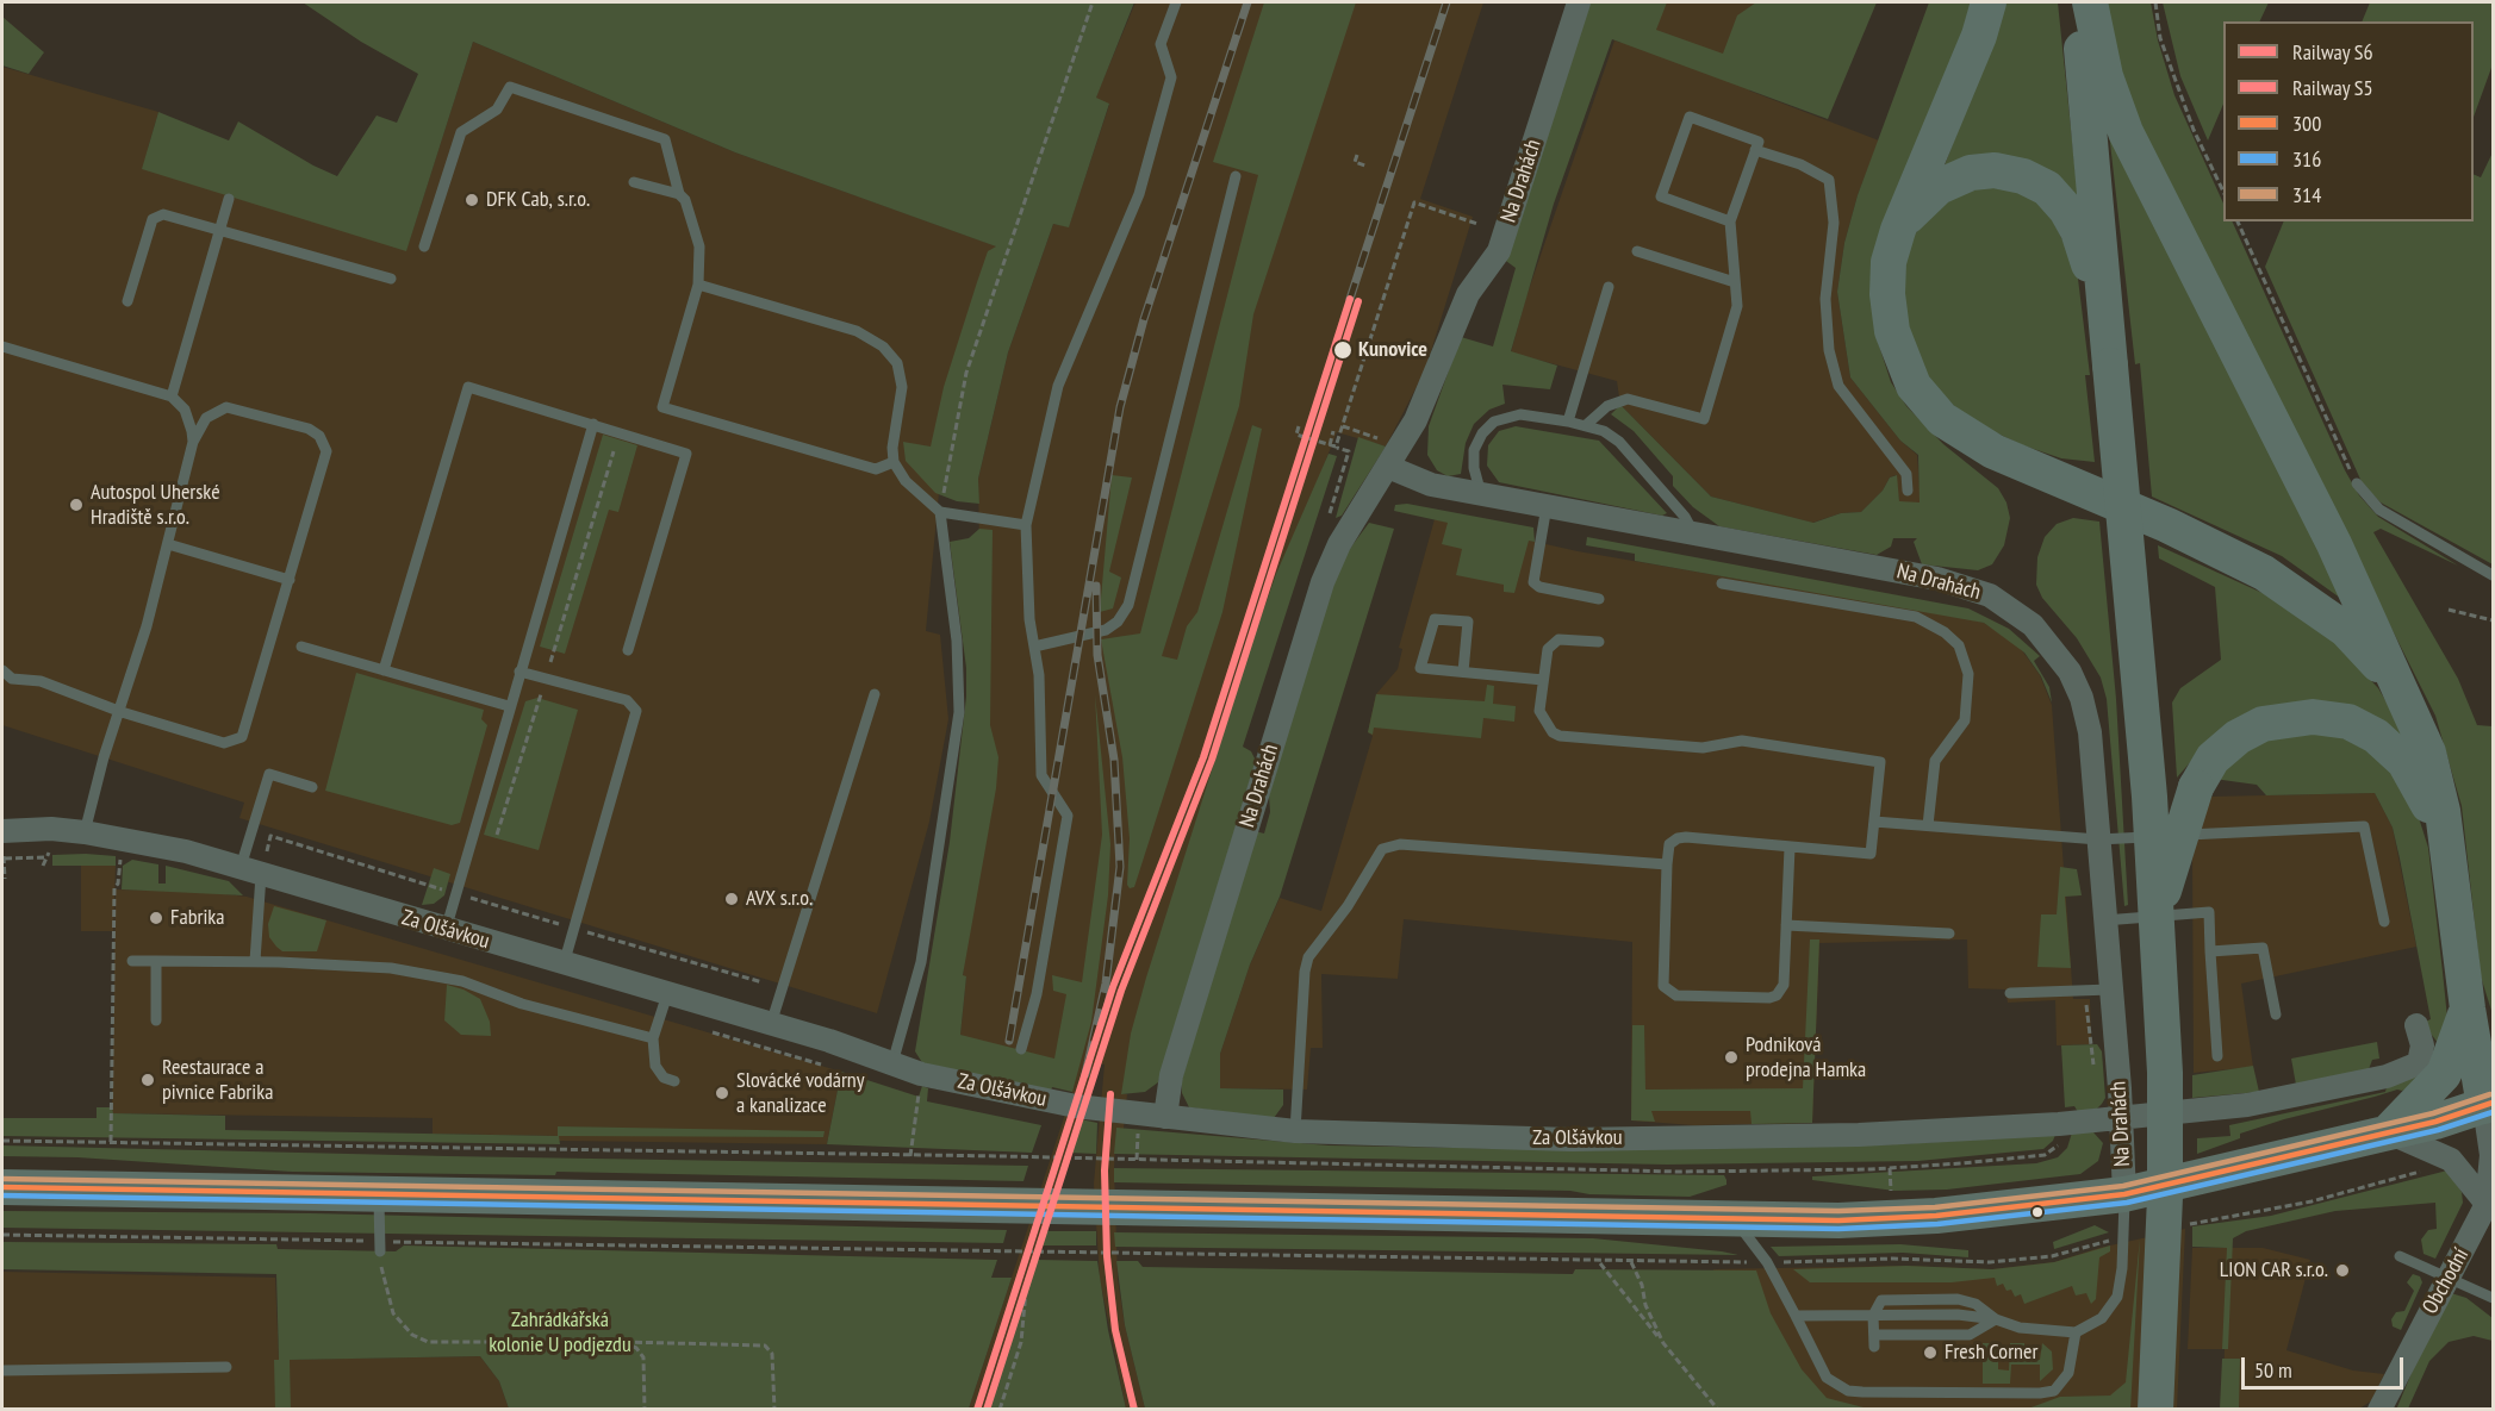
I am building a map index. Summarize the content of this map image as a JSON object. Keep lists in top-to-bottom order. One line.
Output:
{"streets":{"street":["Na Drahách","Za Olšávkou","Obchodní"]},"crossings":[["Na Drahách","Za Olšávkou"]],"parks":["Zahrádkářská kolonie U podjezdu"],"places":["DFK Cab, s.r.o.","Kunovice","Autospol Uherské Hradiště s.r.o.","AVX s.r.o.","Fabrika","Podniková prodejna Hamka","Reestaurace a pivnice Fabrika","Slovácké vodárny a kanalizace","LION CAR s.r.o.","Fresh Corner"],"lines":["rail line S6","rail line S5","transit line 314","transit line 300","transit line 316"],"legend":["Railway S6","Railway S5","300","316","314"],"scale_bar":"50 m"}
